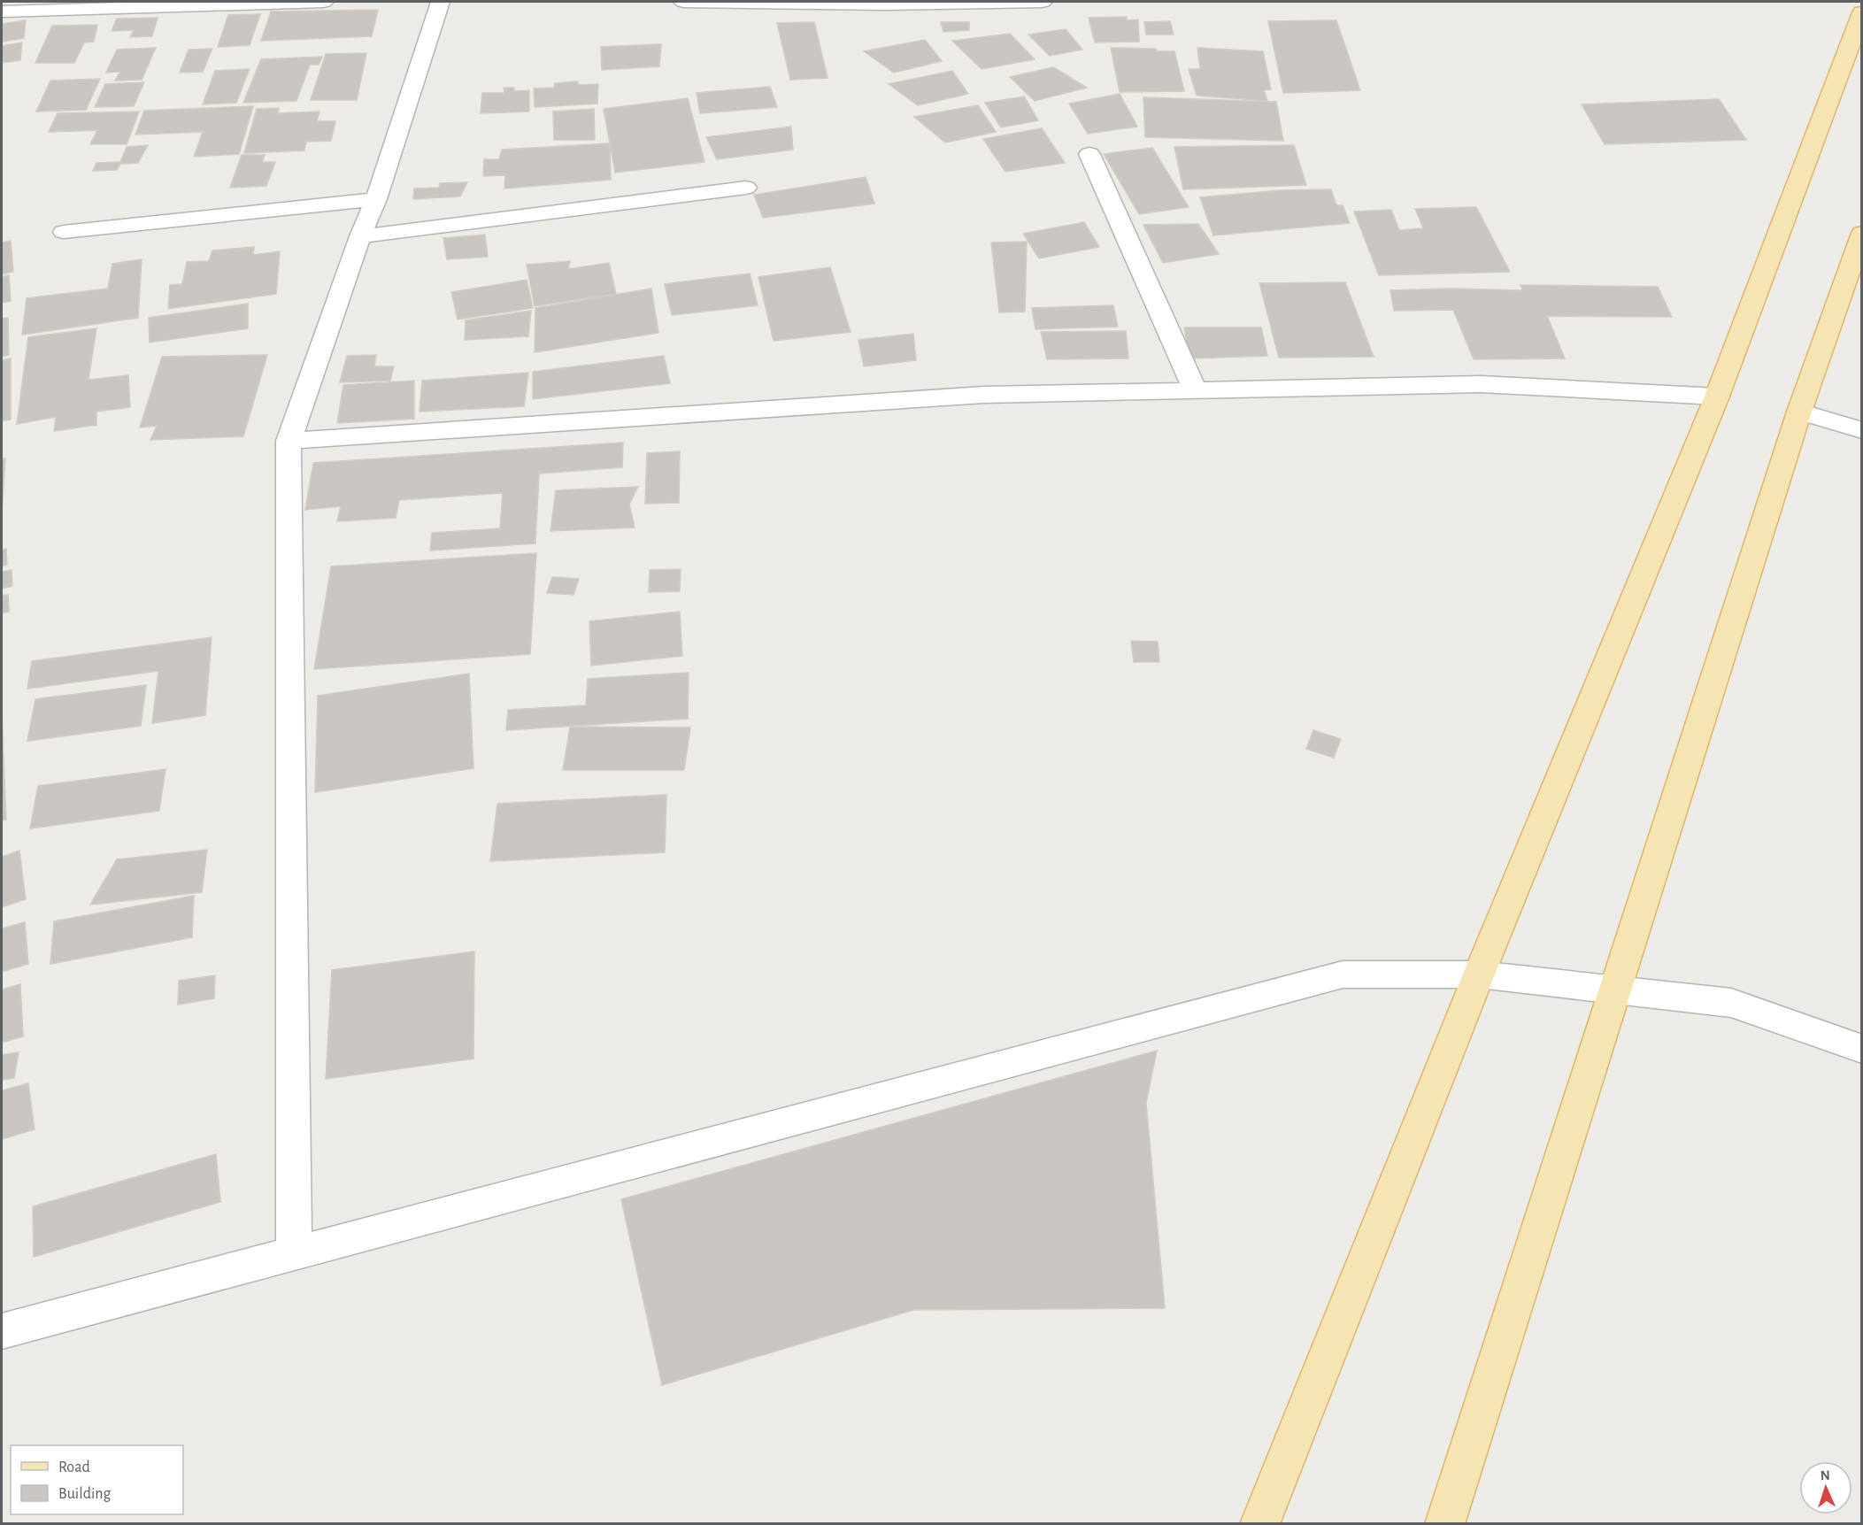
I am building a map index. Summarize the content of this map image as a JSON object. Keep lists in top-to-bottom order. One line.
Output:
{"legend":["Road","Building"],"north":"top"}
